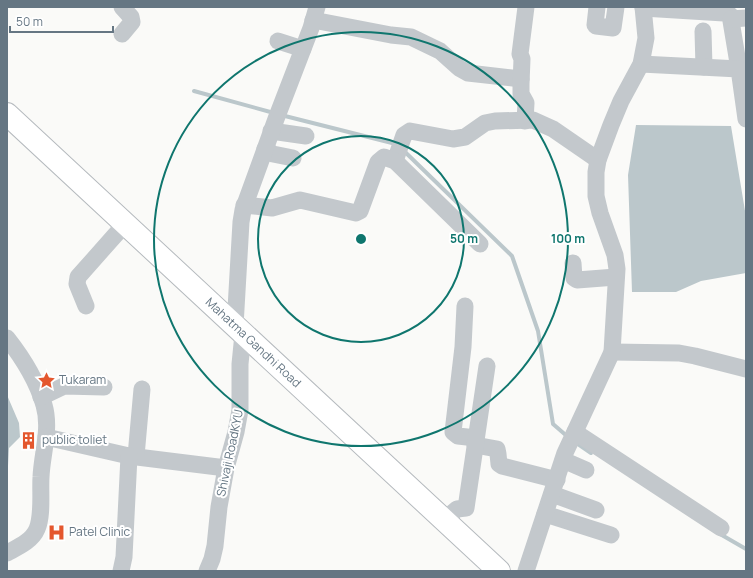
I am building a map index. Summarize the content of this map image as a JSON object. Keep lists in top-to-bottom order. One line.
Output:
{"streets":{"main road":["Mahatma Gandhi Road"],"street":["Shivaji RoadKYU"]},"crossings":[["Mahatma Gandhi Road","Shivaji RoadKYU"]],"places":{"place":["Tukaram"],"building":["public toliet"],"hospital":["Patel Clinic"]},"scale_bar":"50 m","rings":["50 m","100 m"]}
